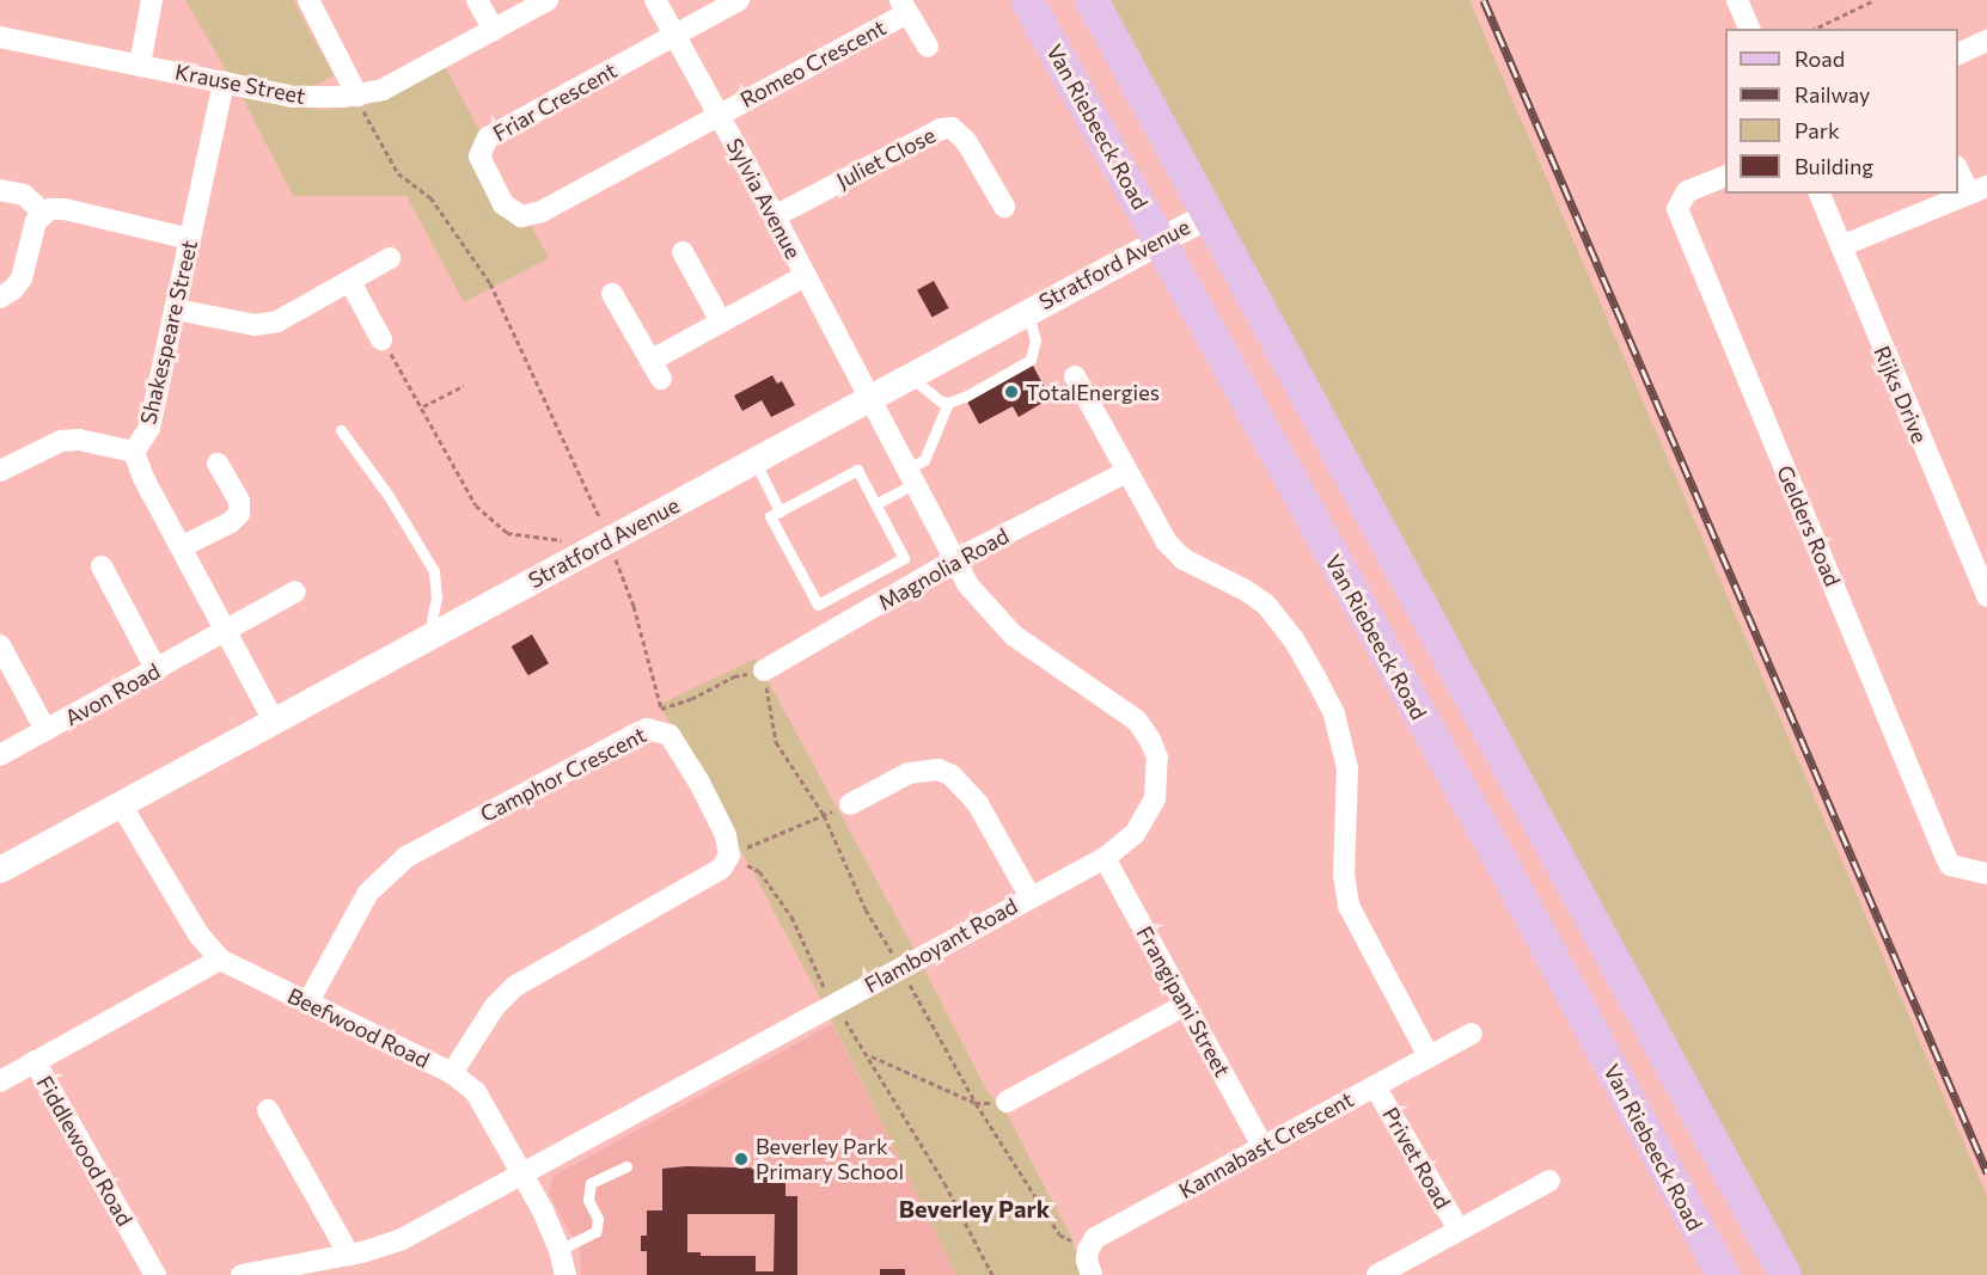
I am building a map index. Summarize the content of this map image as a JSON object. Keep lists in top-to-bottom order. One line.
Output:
{"streets":{"main road":["Van Riebeeck Road"],"street":["Romeo Crescent","Krause Street","Friar Crescent","Juliet Close","Sylvia Avenue","Stratford Avenue","Shakespeare Street","Rijks Drive","Gelders Road","Magnolia Road","Avon Road","Camphor Crescent","Flamboyant Road","Frangipani Street","Beefwood Road","Kannabast Crescent","Fiddlewood Road","Privet Road"]},"crossings":[["Romeo Crescent","Friar Crescent"],["Romeo Crescent","Sylvia Avenue"],["Krause Street","Shakespeare Street"],["Friar Crescent","Sylvia Avenue"],["Van Riebeeck Road","Stratford Avenue"],["Juliet Close","Sylvia Avenue"],["Sylvia Avenue","Stratford Avenue"],["Sylvia Avenue","Flamboyant Road"],["Stratford Avenue","Shakespeare Street"],["Stratford Avenue","Flamboyant Road"],["Stratford Avenue","Beefwood Road"],["Shakespeare Street","Avon Road"],["Magnolia Road","Flamboyant Road"],["Camphor Crescent","Beefwood Road"],["Flamboyant Road","Frangipani Street"],["Flamboyant Road","Beefwood Road"],["Frangipani Street","Kannabast Crescent"],["Beefwood Road","Fiddlewood Road"],["Kannabast Crescent","Privet Road"]],"districts":["Beverley Park"],"places":["TotalEnergies","Beverley Park Primary School"],"legend":["Road","Railway","Park","Building"]}
